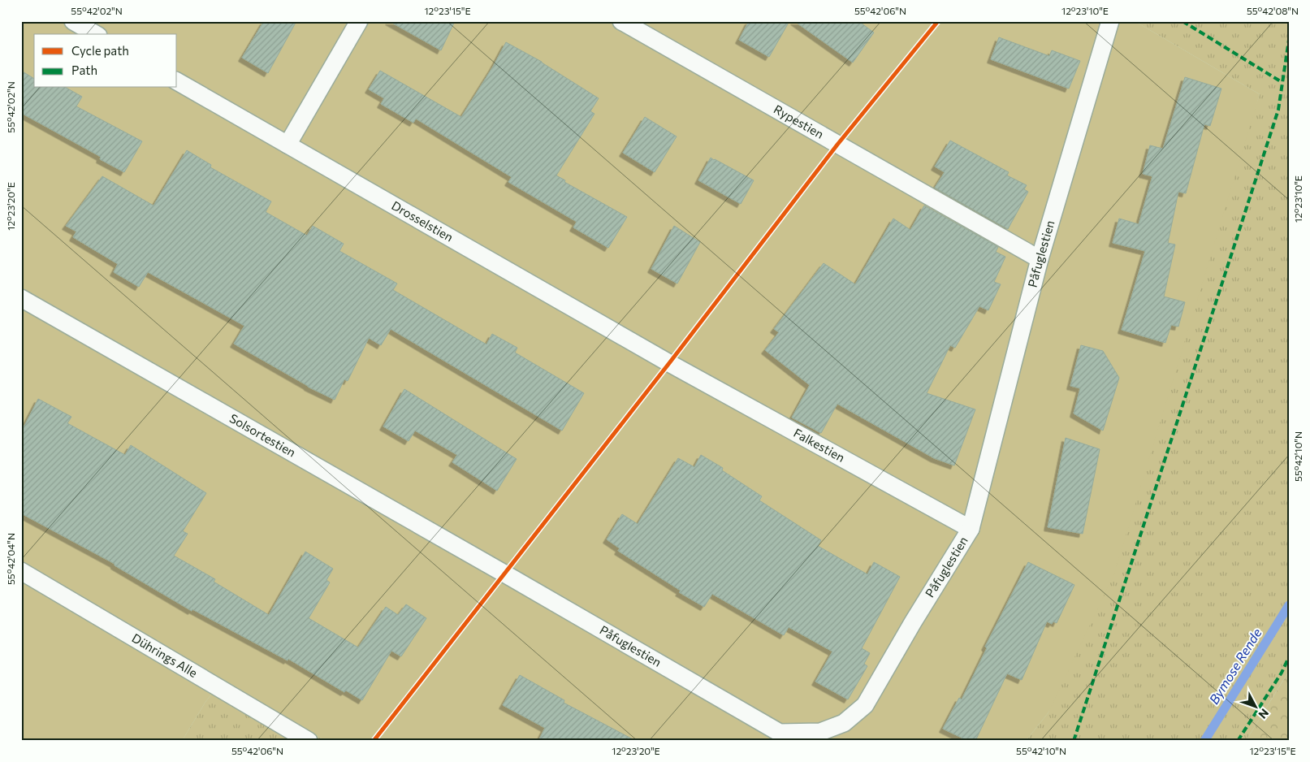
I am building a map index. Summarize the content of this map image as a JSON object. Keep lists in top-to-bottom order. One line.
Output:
{"streets":{"lane":["Rypestien","Drosselstien","Påfuglestien","Solsortestien","Falkestien","Dührings Alle"]},"crossings":[["Rypestien","Påfuglestien"],["Drosselstien","Falkestien"],["Påfuglestien","Solsortestien"],["Påfuglestien","Falkestien"]],"water":["Bymose Rende"],"legend":["Cycle path","Path"],"north":"bottom right","coordinates":["55°42'02\"N","12°23'15\"E","55°42'06\"N","12°23'10\"E","55°42'08\"N","12°23'20\"E","55°42'10\"N","55°42'04\"N"]}
